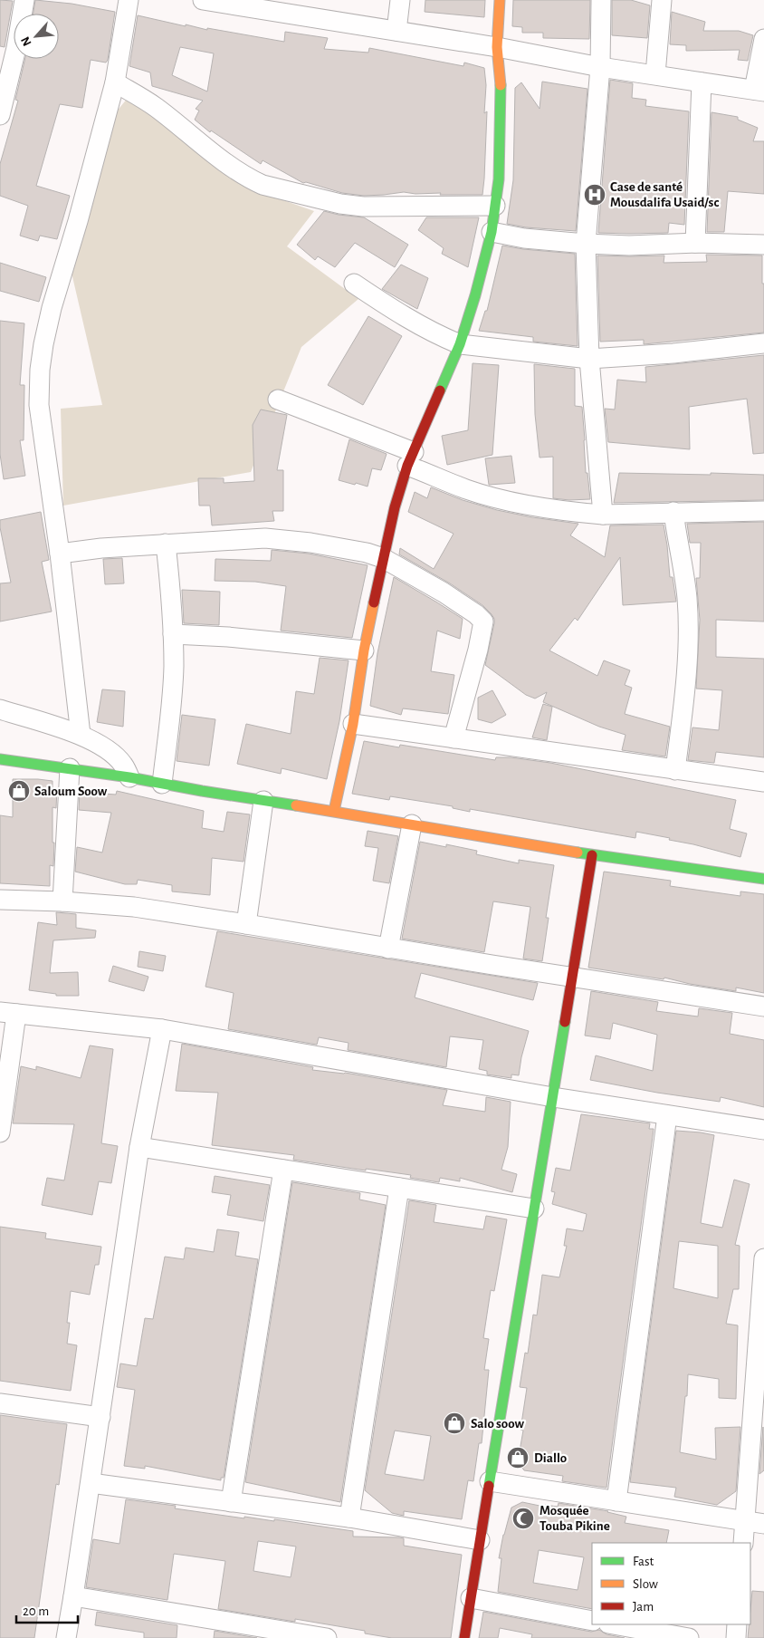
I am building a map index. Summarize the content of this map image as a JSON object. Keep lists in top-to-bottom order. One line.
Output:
{"places":{"hospital":["Case de santé Mousdalifa Usaid/sc"],"shop":["Saloum Soow","Salo soow","Diallo"],"mosque":["Mosquée Touba Pikine"]},"legend":["Fast","Slow","Jam"],"scale_bar":"20 m","north":"bottom left"}
